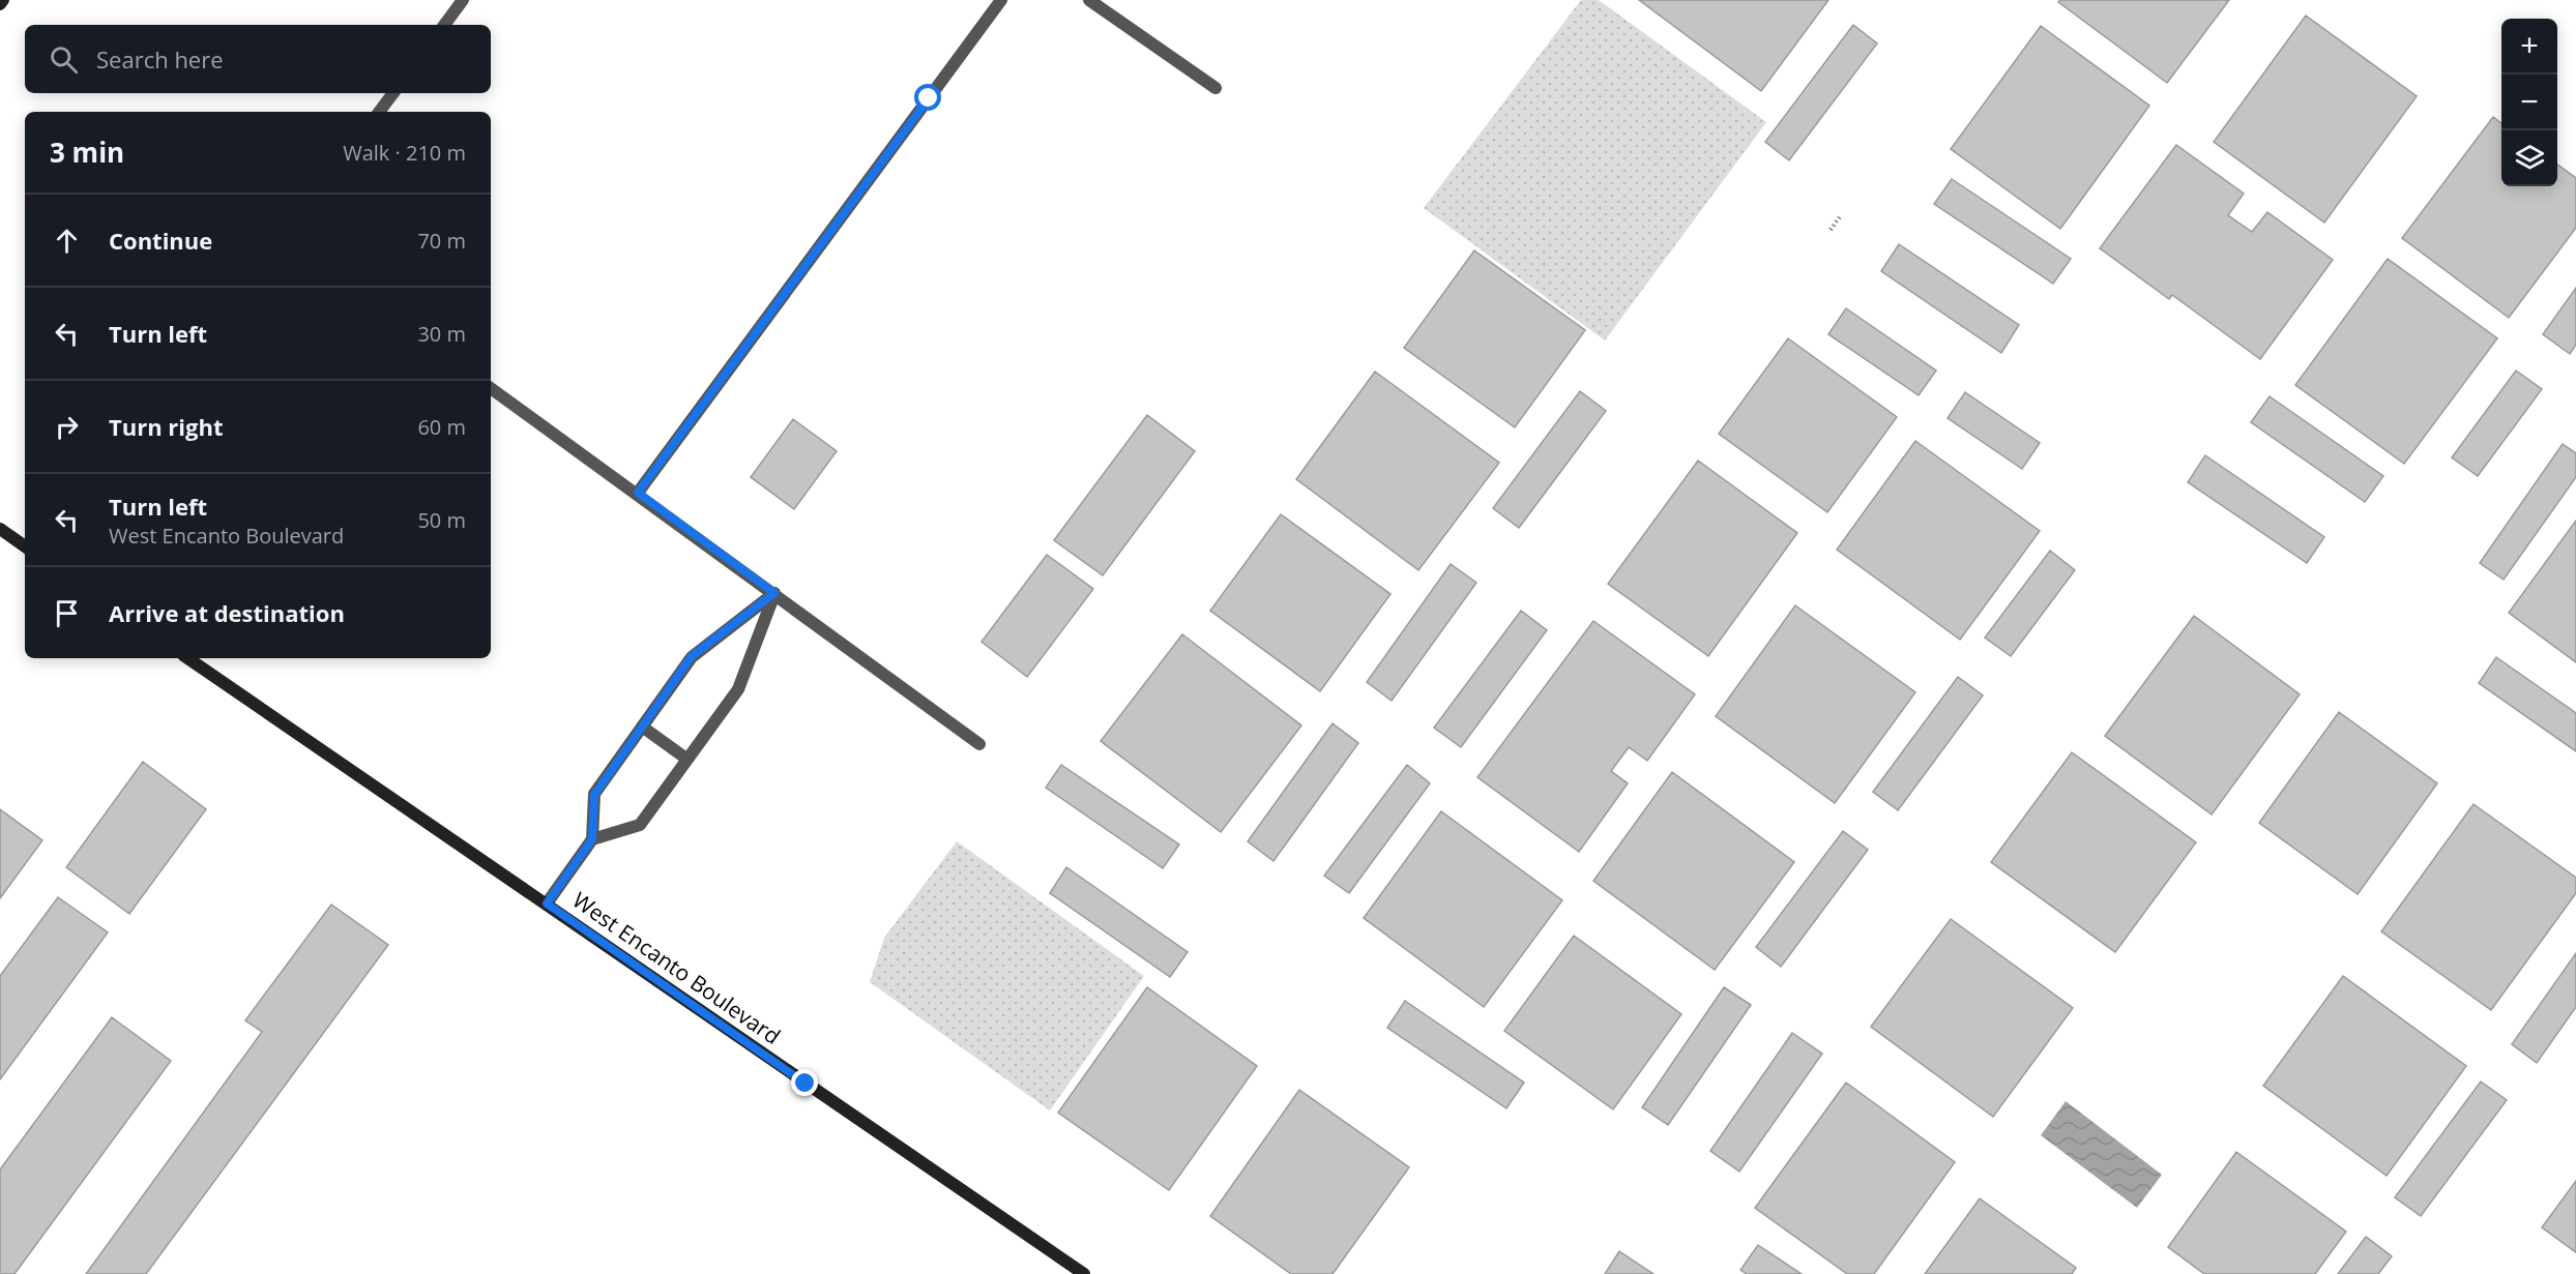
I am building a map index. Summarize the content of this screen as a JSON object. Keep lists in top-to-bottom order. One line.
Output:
{"streets":{"street":["West Encanto Boulevard"]},"page":{"map_buttons":["+","−"],"search":"Search here","heading":["3 min","Walk · 210 m"],"list":[["Continue","70 m"],["Turn left","30 m"],["Turn right","60 m"],["Turn left","West Encanto Boulevard","50 m"],"Arrive at destination"]}}
